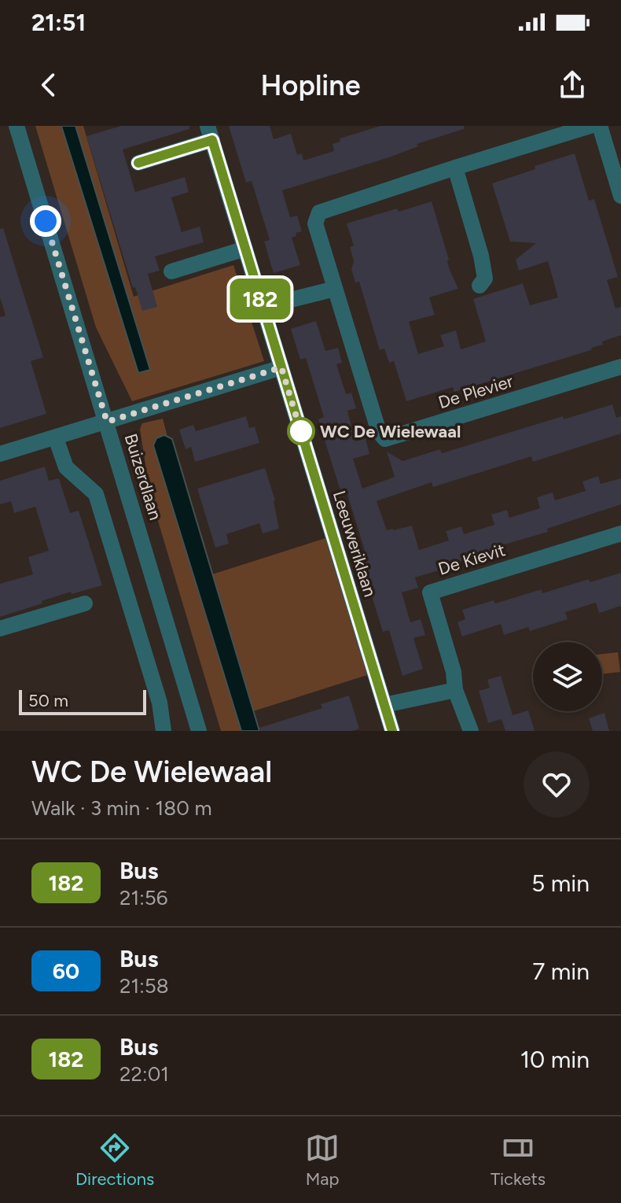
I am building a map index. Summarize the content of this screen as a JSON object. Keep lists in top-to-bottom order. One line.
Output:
{"streets":{"street":["De Plevier","Buizerdlaan","Leeuweriklaan","De Kievit"]},"places":["WC De Wielewaal"],"lines":["bus line 182"],"scale_bar":"50 m","page":{"status":"21:51","header":"Hopline","on_map":"182","scale":"50 m","heading":["WC De Wielewaal","Walk · 3 min · 180 m"],"list":[{"mark":"182","name":"Bus","note":"21:56","value":"5 min"},{"mark":"60","name":"Bus","note":"21:58","value":"7 min"},{"mark":"182","name":"Bus","note":"22:01","value":"10 min"}],"tabs":["Directions","Map","Tickets"]}}
